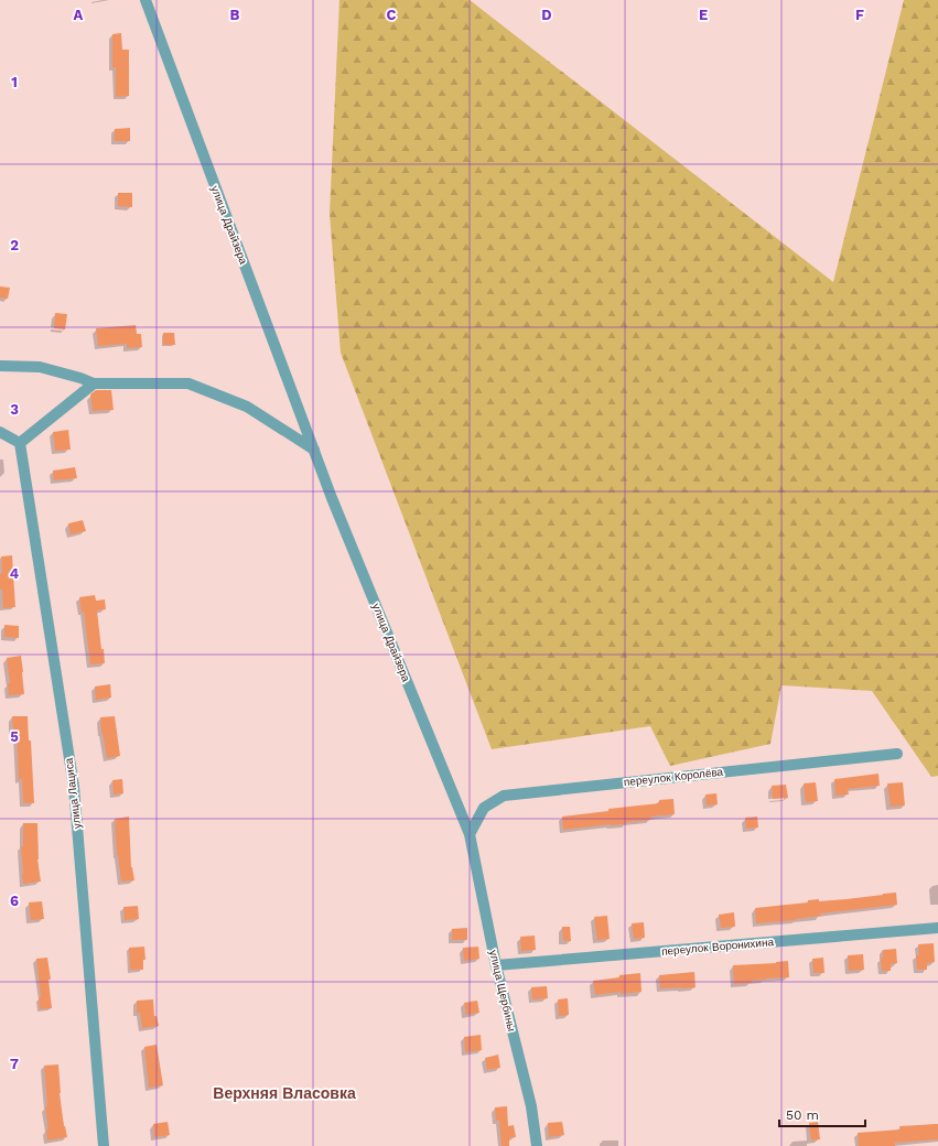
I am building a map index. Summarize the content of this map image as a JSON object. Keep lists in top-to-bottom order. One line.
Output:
{"streets":{"street":["улица Драйзера","переулок Королёва","улица Лациса","переулок Воронихина","улица Щербины"]},"crossings":[["улица Драйзера","переулок Королёва"],["улица Драйзера","улица Щербины"],["переулок Королёва","улица Щербины"],["переулок Воронихина","улица Щербины"]],"districts":["Верхняя Власовка"],"scale_bar":"50 m","grid":{"columns":["A","B","C","D","E","F"],"rows":["1","2","3","4","5","6","7"]}}
